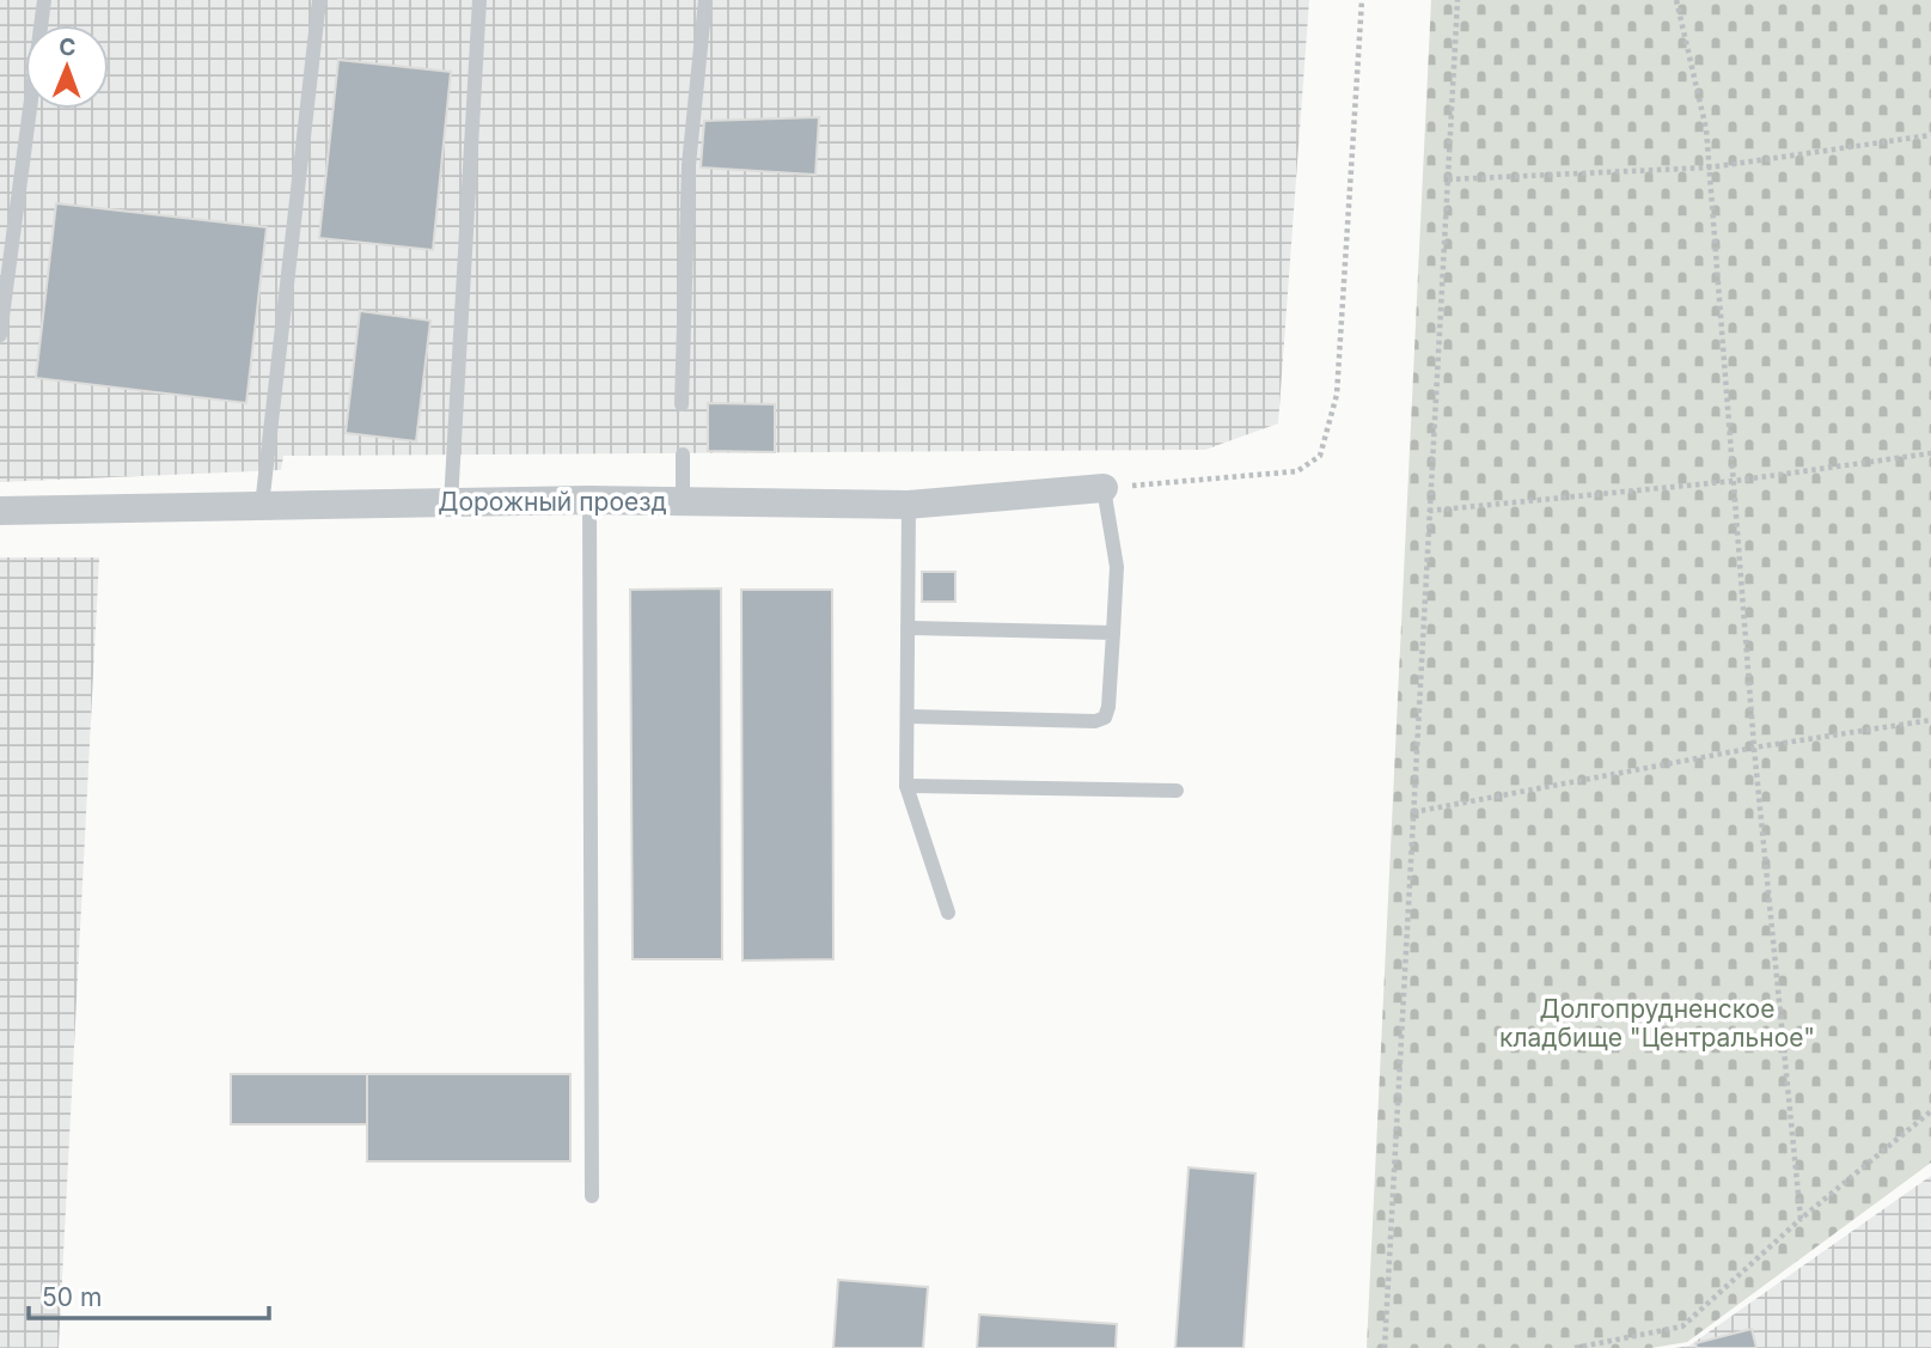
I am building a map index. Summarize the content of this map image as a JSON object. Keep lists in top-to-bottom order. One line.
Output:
{"streets":{"street":["Дорожный проезд"]},"parks":["Долгопрудненское кладбище \"Центральное\""],"scale_bar":"50 m","north":"top"}
